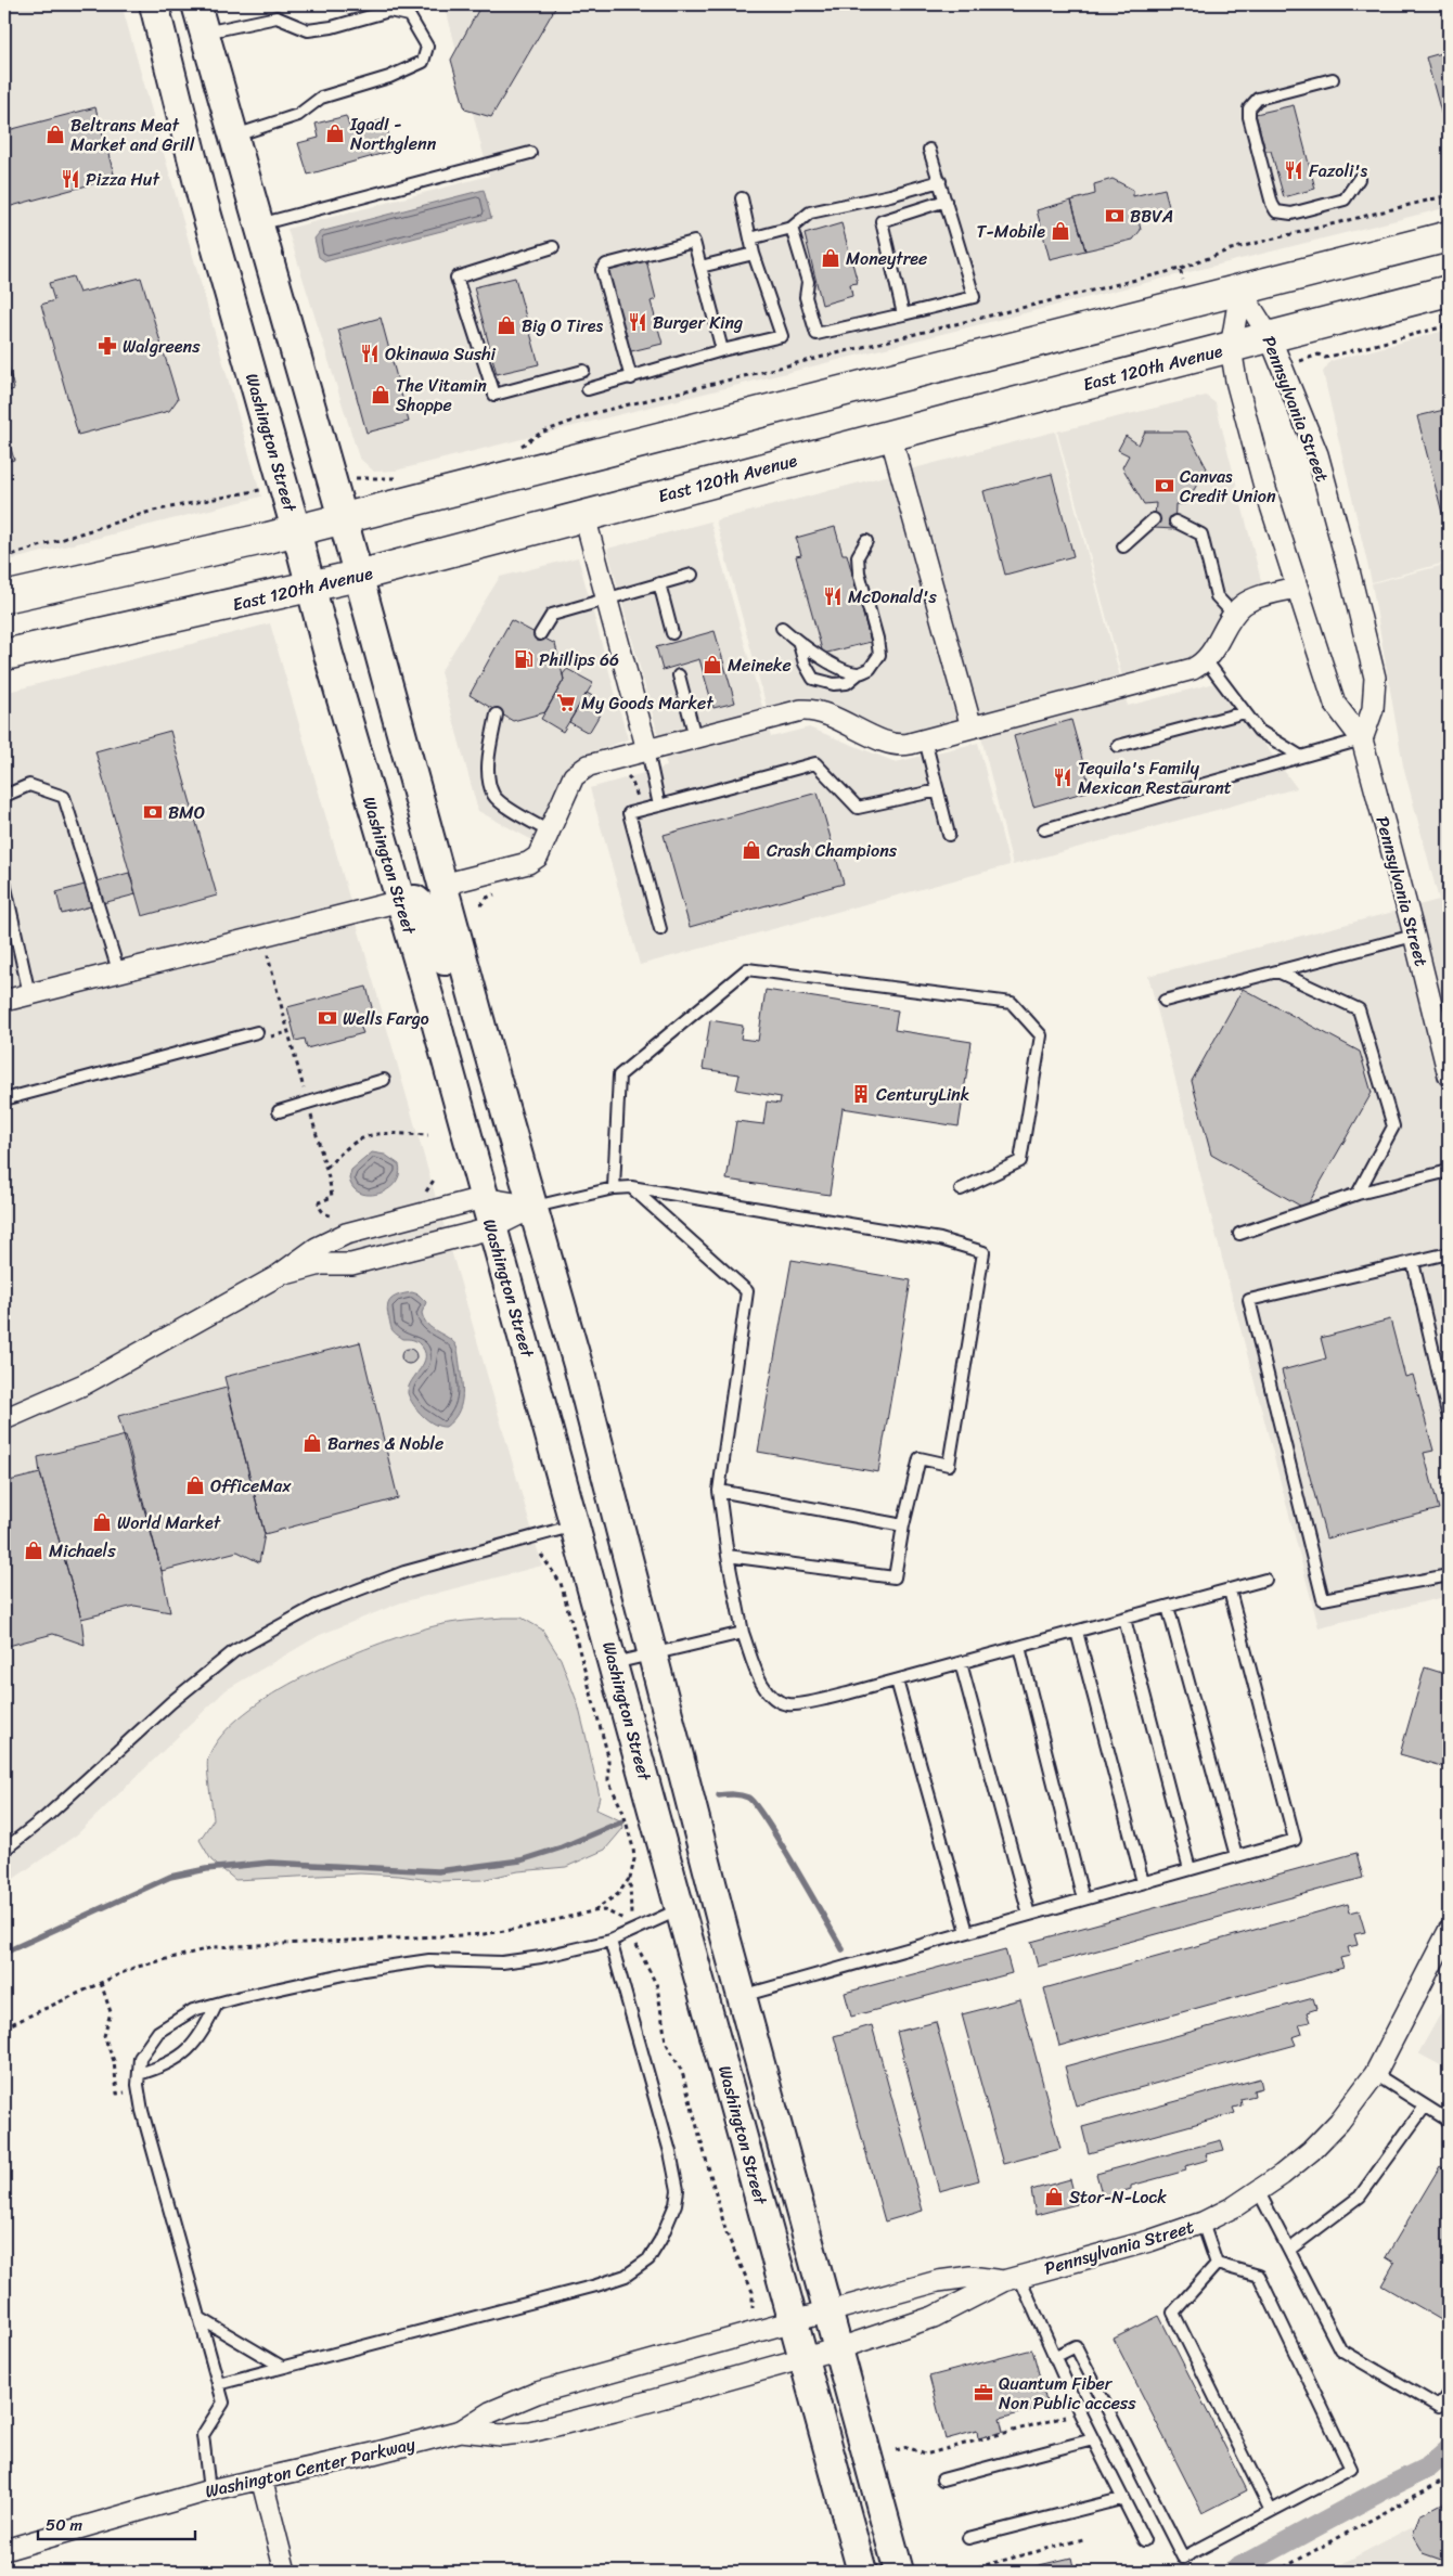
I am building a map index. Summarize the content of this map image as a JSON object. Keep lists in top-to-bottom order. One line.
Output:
{"streets":{"main road":["East 120th Avenue","Washington Street"],"street":["Pennsylvania Street","Washington Center Parkway"]},"crossings":[["East 120th Avenue","Pennsylvania Street"],["East 120th Avenue","Washington Street"],["Pennsylvania Street","Washington Street"],["Pennsylvania Street","Washington Center Parkway"],["Washington Street","Washington Center Parkway"]],"places":{"shop":["IgadI - Northglenn","Beltrans Meat Market and Grill","T-Mobile","Moneytree","Big O Tires","The Vitamin Shoppe","Meineke","Crash Champions","Barnes & Noble","OfficeMax","World Market","Michaels","Stor-N-Lock"],"restaurant":["Fazoli's","Pizza Hut","Burger King","Okinawa Sushi","McDonald's","Tequila's Family Mexican Restaurant"],"bank":["BBVA","Canvas Credit Union","BMO","Wells Fargo"],"pharmacy":["Walgreens"],"fuel station":["Phillips 66"],"supermarket":["My Goods Market"],"building":["CenturyLink"],"office":["Quantum Fiber Non Public access"]},"scale_bar":"50 m"}
